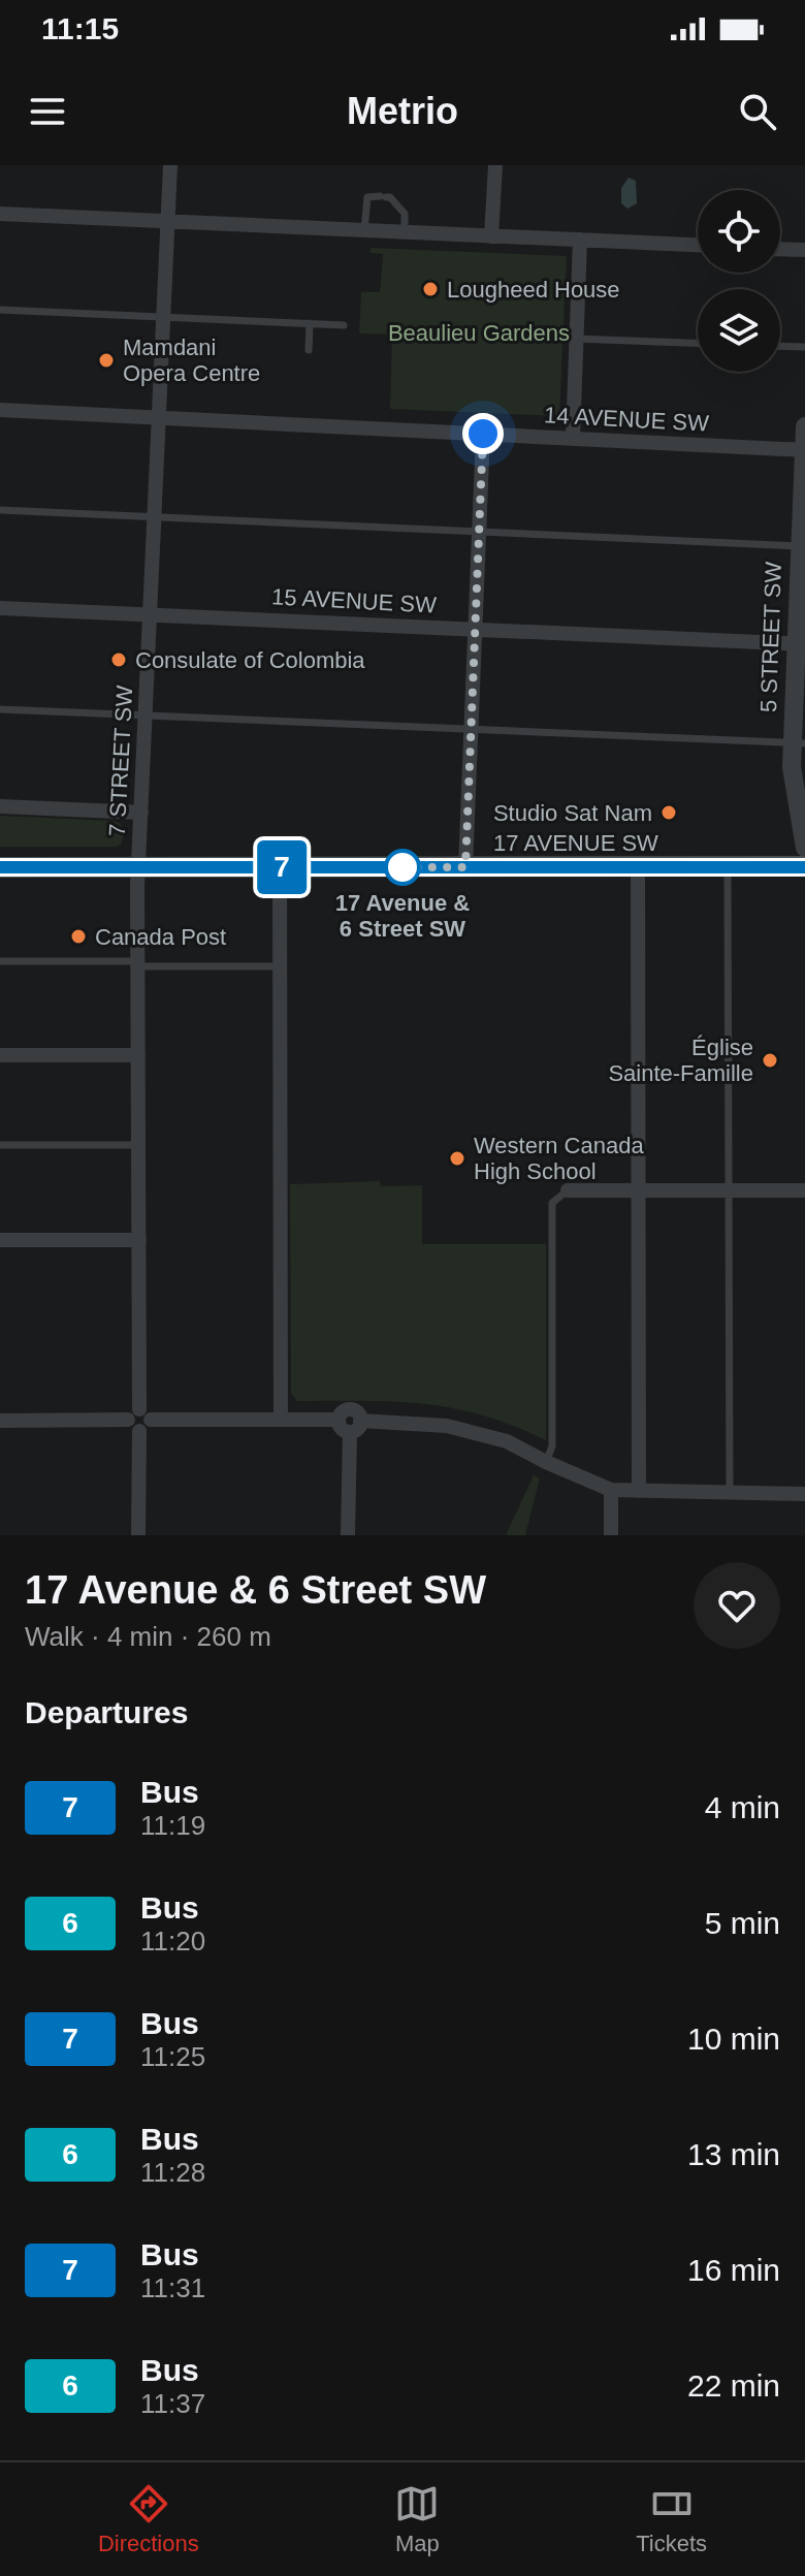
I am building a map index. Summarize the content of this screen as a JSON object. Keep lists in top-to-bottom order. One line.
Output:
{"streets":{"main road":["17 AVENUE SW"],"street":["14 AVENUE SW","15 AVENUE SW","5 STREET SW","7 STREET SW"]},"crossings":[["14 AVENUE SW","5 STREET SW"],["14 AVENUE SW","7 STREET SW"],["15 AVENUE SW","5 STREET SW"],["15 AVENUE SW","7 STREET SW"],["7 STREET SW","17 AVENUE SW"]],"parks":["Beaulieu Gardens"],"places":["Lougheed House","Mamdani Opera Centre","Consulate of Colombia","Studio Sat Nam","17 Avenue & 6 Street SW","Canada Post","Église Sainte-Famille","Western Canada High School"],"lines":["bus line 7"],"page":{"status":"11:15","header":"Metrio","on_map":"7","heading":[["17 Avenue & 6 Street SW","Walk · 4 min · 260 m"],"Departures"],"list":[{"mark":"7","name":"Bus","note":"11:19","value":"4 min"},{"mark":"6","name":"Bus","note":"11:20","value":"5 min"},{"mark":"7","name":"Bus","note":"11:25","value":"10 min"},{"mark":"6","name":"Bus","note":"11:28","value":"13 min"},{"mark":"7","name":"Bus","note":"11:31","value":"16 min"},{"mark":"6","name":"Bus","note":"11:37","value":"22 min"}],"tabs":["Directions","Map","Tickets"]}}
